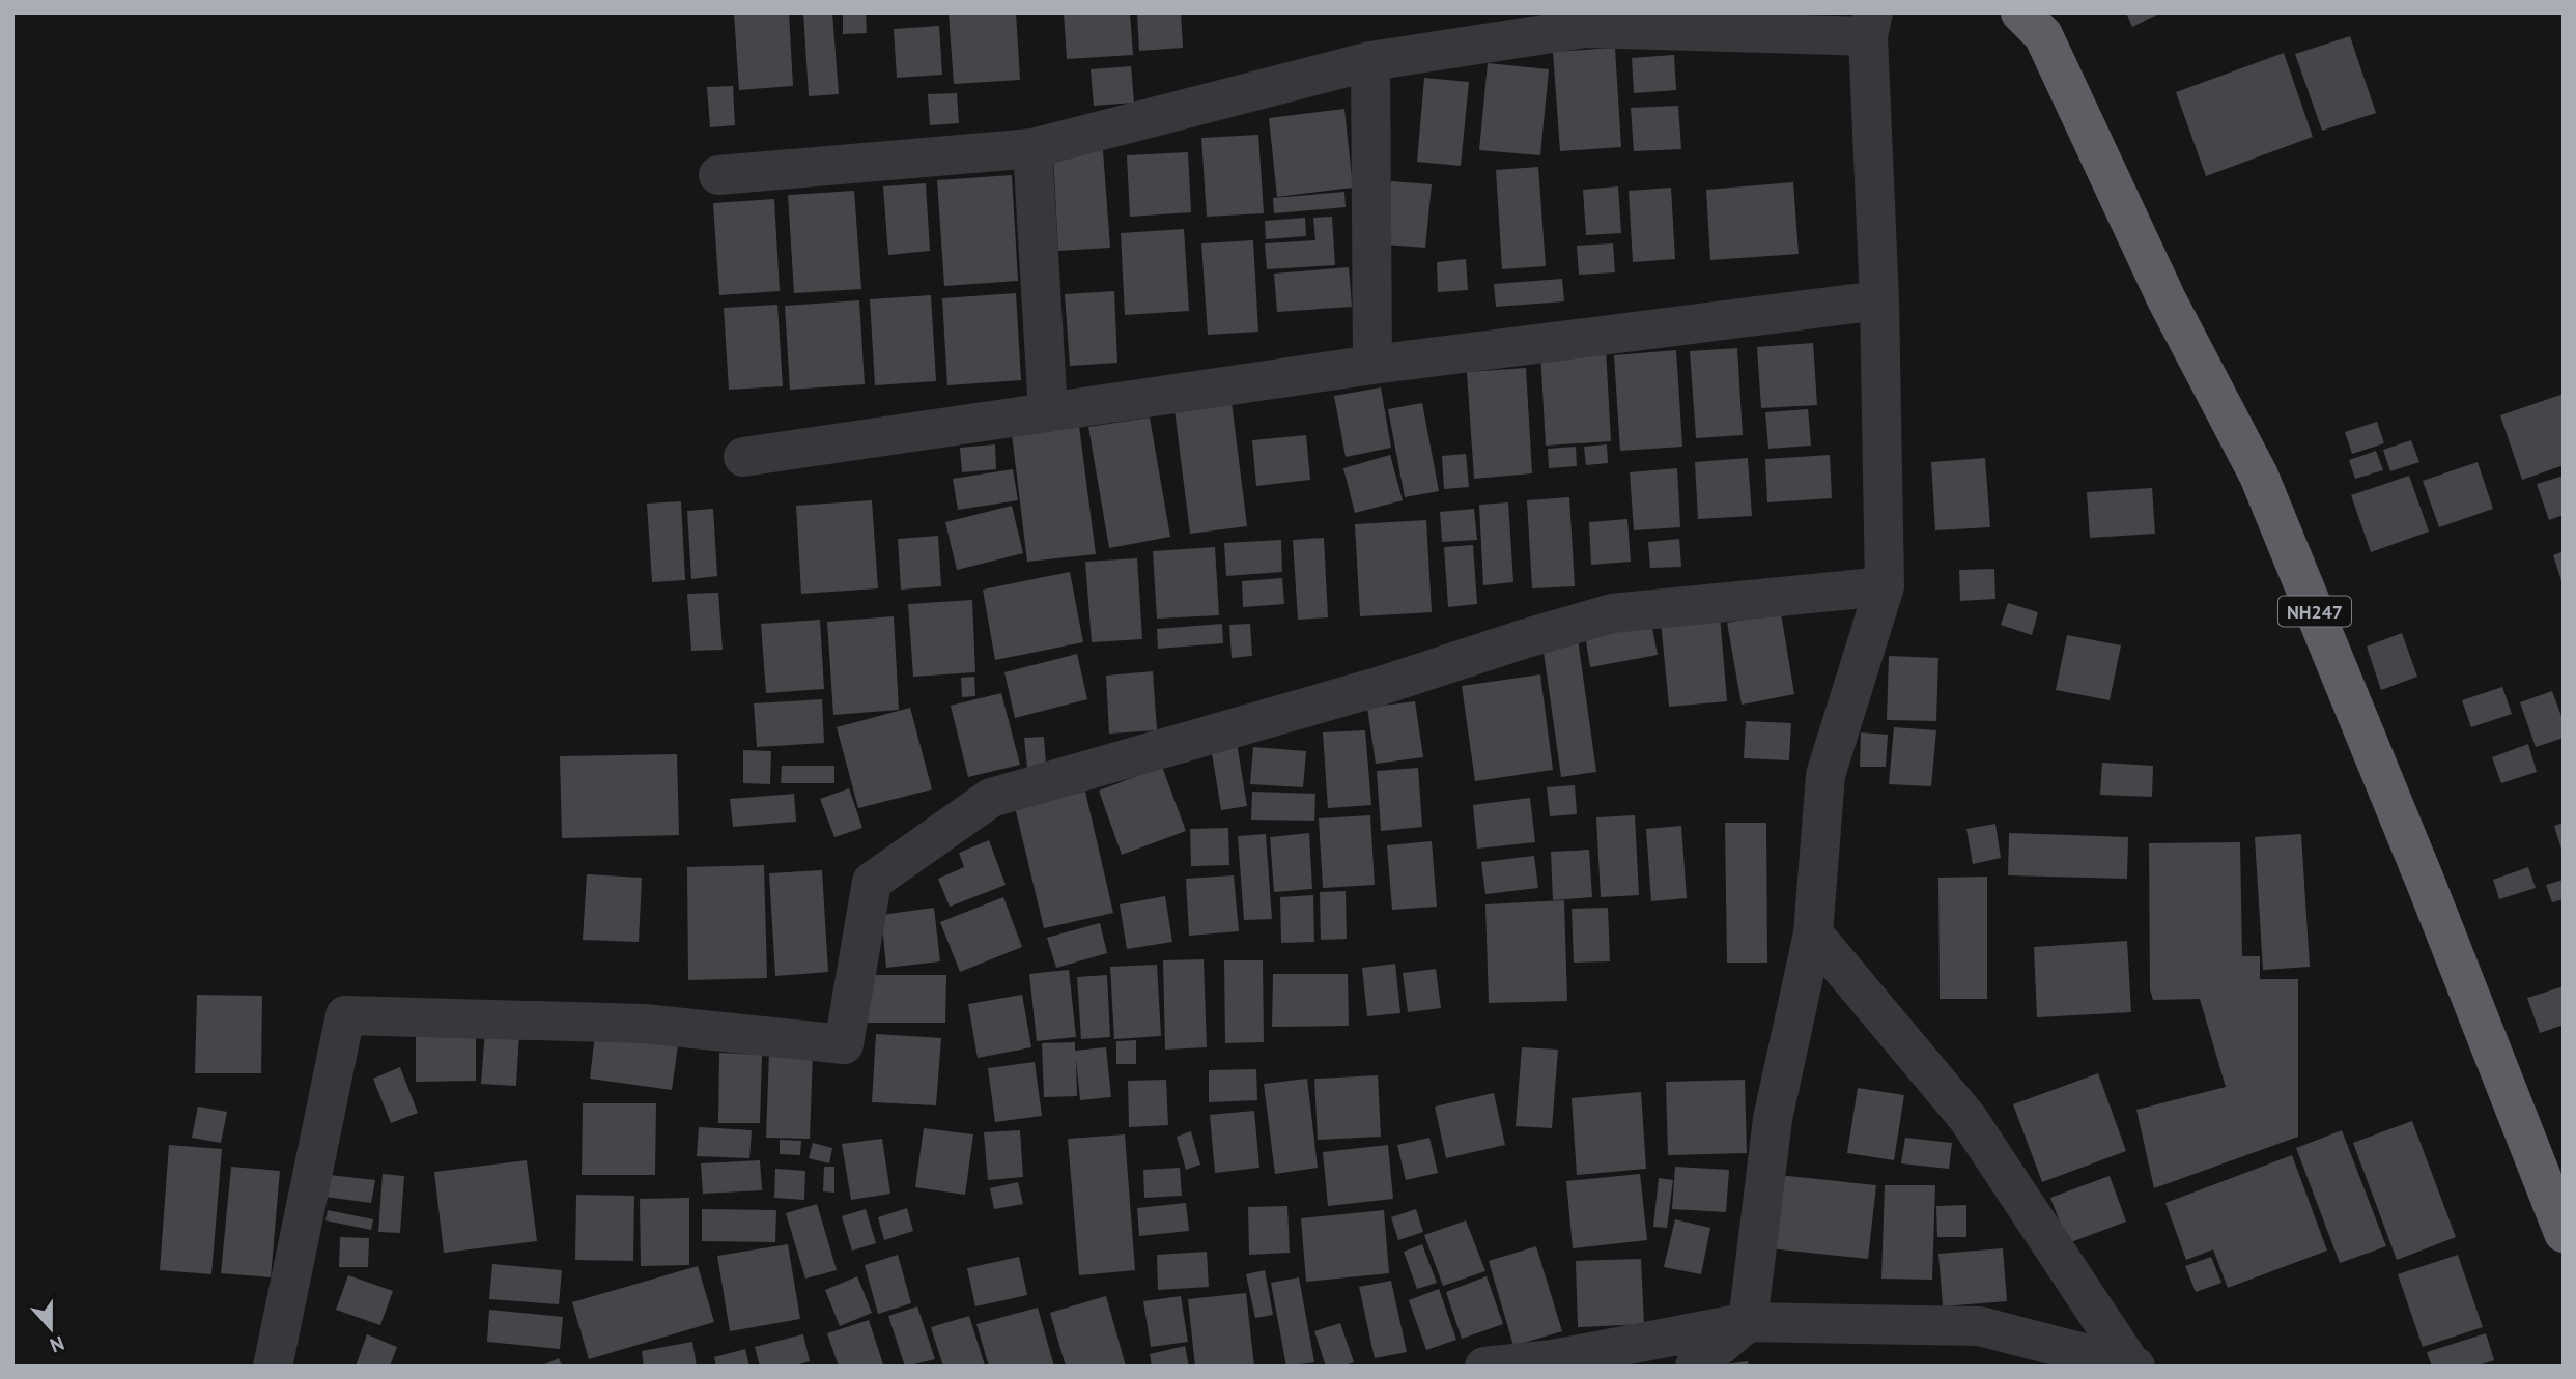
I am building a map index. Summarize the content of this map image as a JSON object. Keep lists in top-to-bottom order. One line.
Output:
{"streets":{"highway":["NH247"]},"north":"bottom"}
